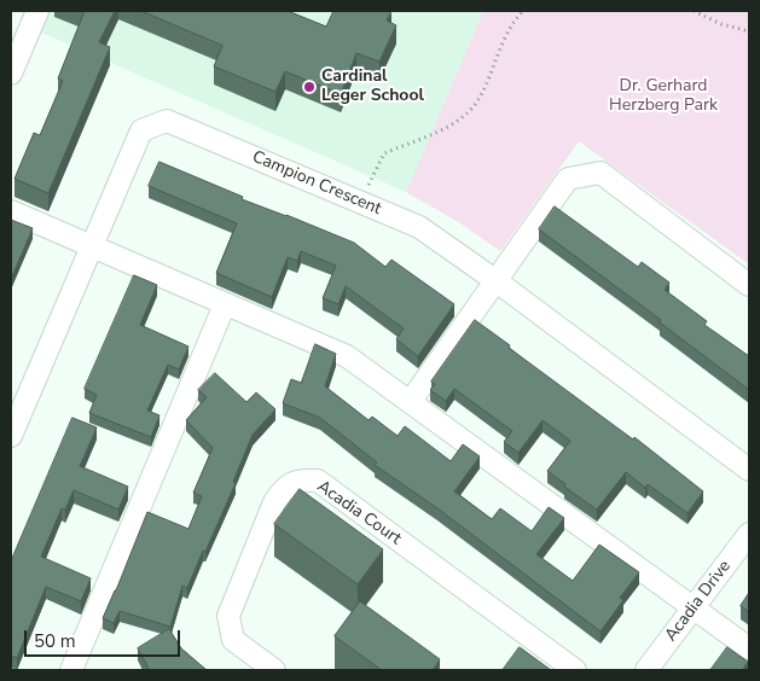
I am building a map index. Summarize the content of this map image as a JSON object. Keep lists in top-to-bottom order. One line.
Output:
{"streets":{"street":["Campion Crescent","Acadia Court","Acadia Drive"]},"parks":["Dr. Gerhard Herzberg Park"],"places":["Cardinal Leger School"],"scale_bar":"50 m"}
